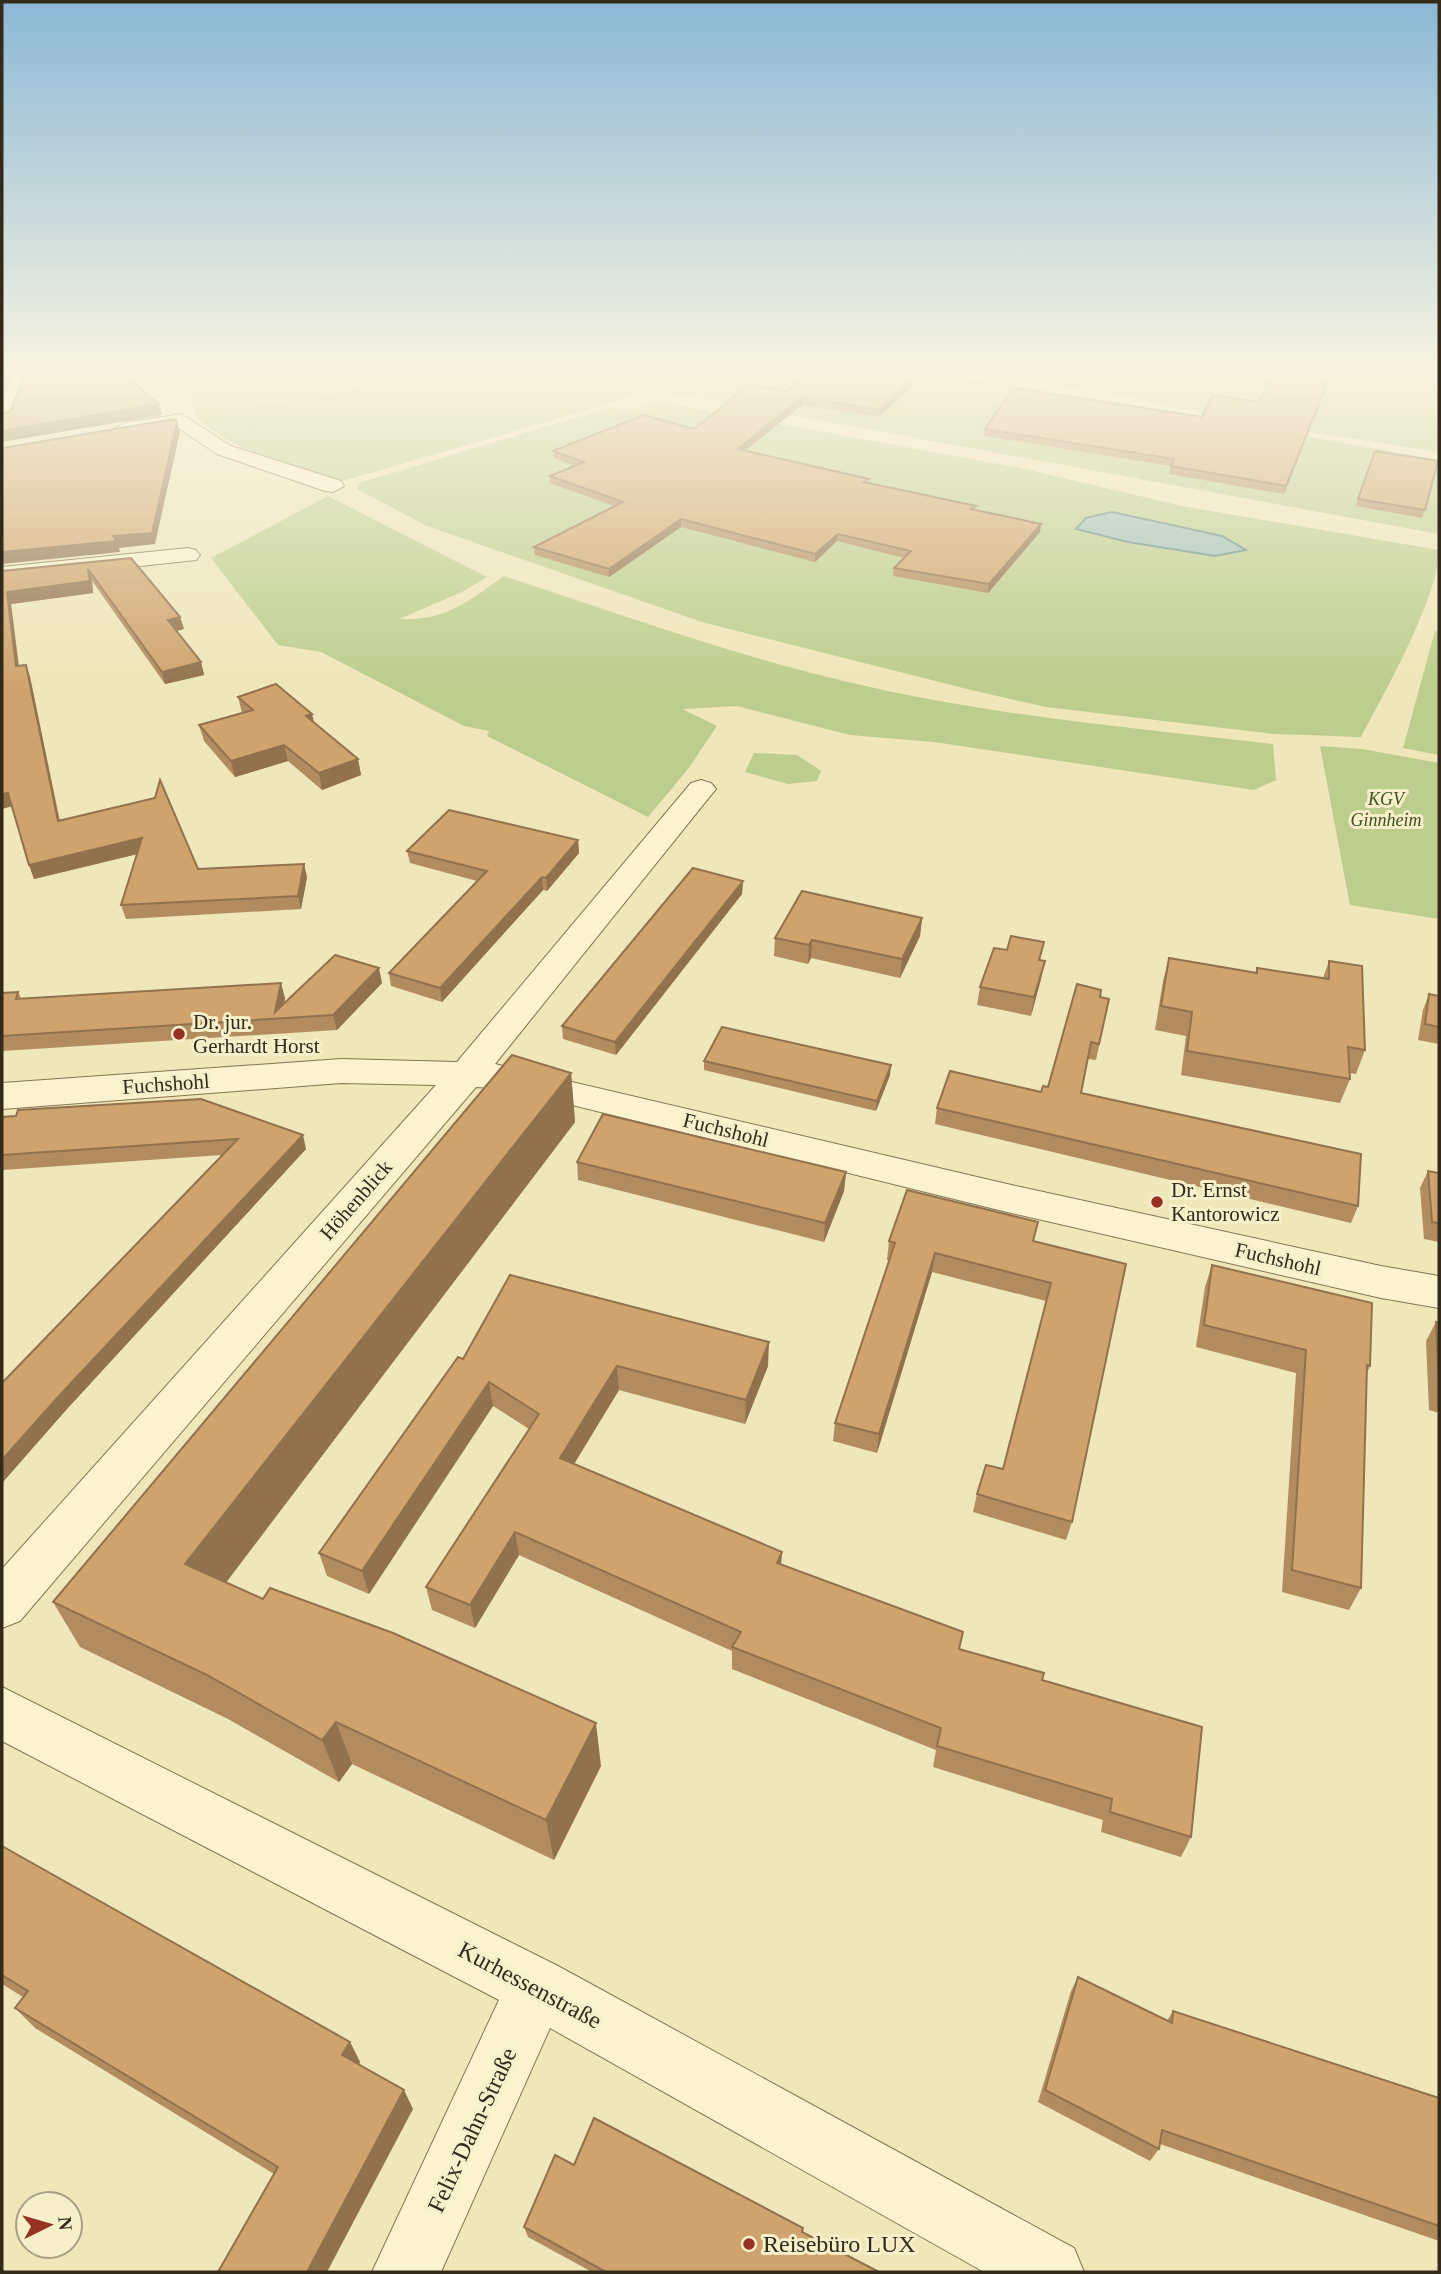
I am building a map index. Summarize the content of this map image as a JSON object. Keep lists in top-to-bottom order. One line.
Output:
{"streets":{"street":["Fuchshohl","Höhenblick","Kurhessenstraße","Felix-Dahn-Straße"]},"crossings":[["Fuchshohl","Höhenblick"],["Kurhessenstraße","Felix-Dahn-Straße"]],"parks":["KGV Ginnheim"],"places":["Dr. jur. Gerhardt Horst","Dr. Ernst Kantorowicz","Reisebüro LUX"],"north":"right"}
